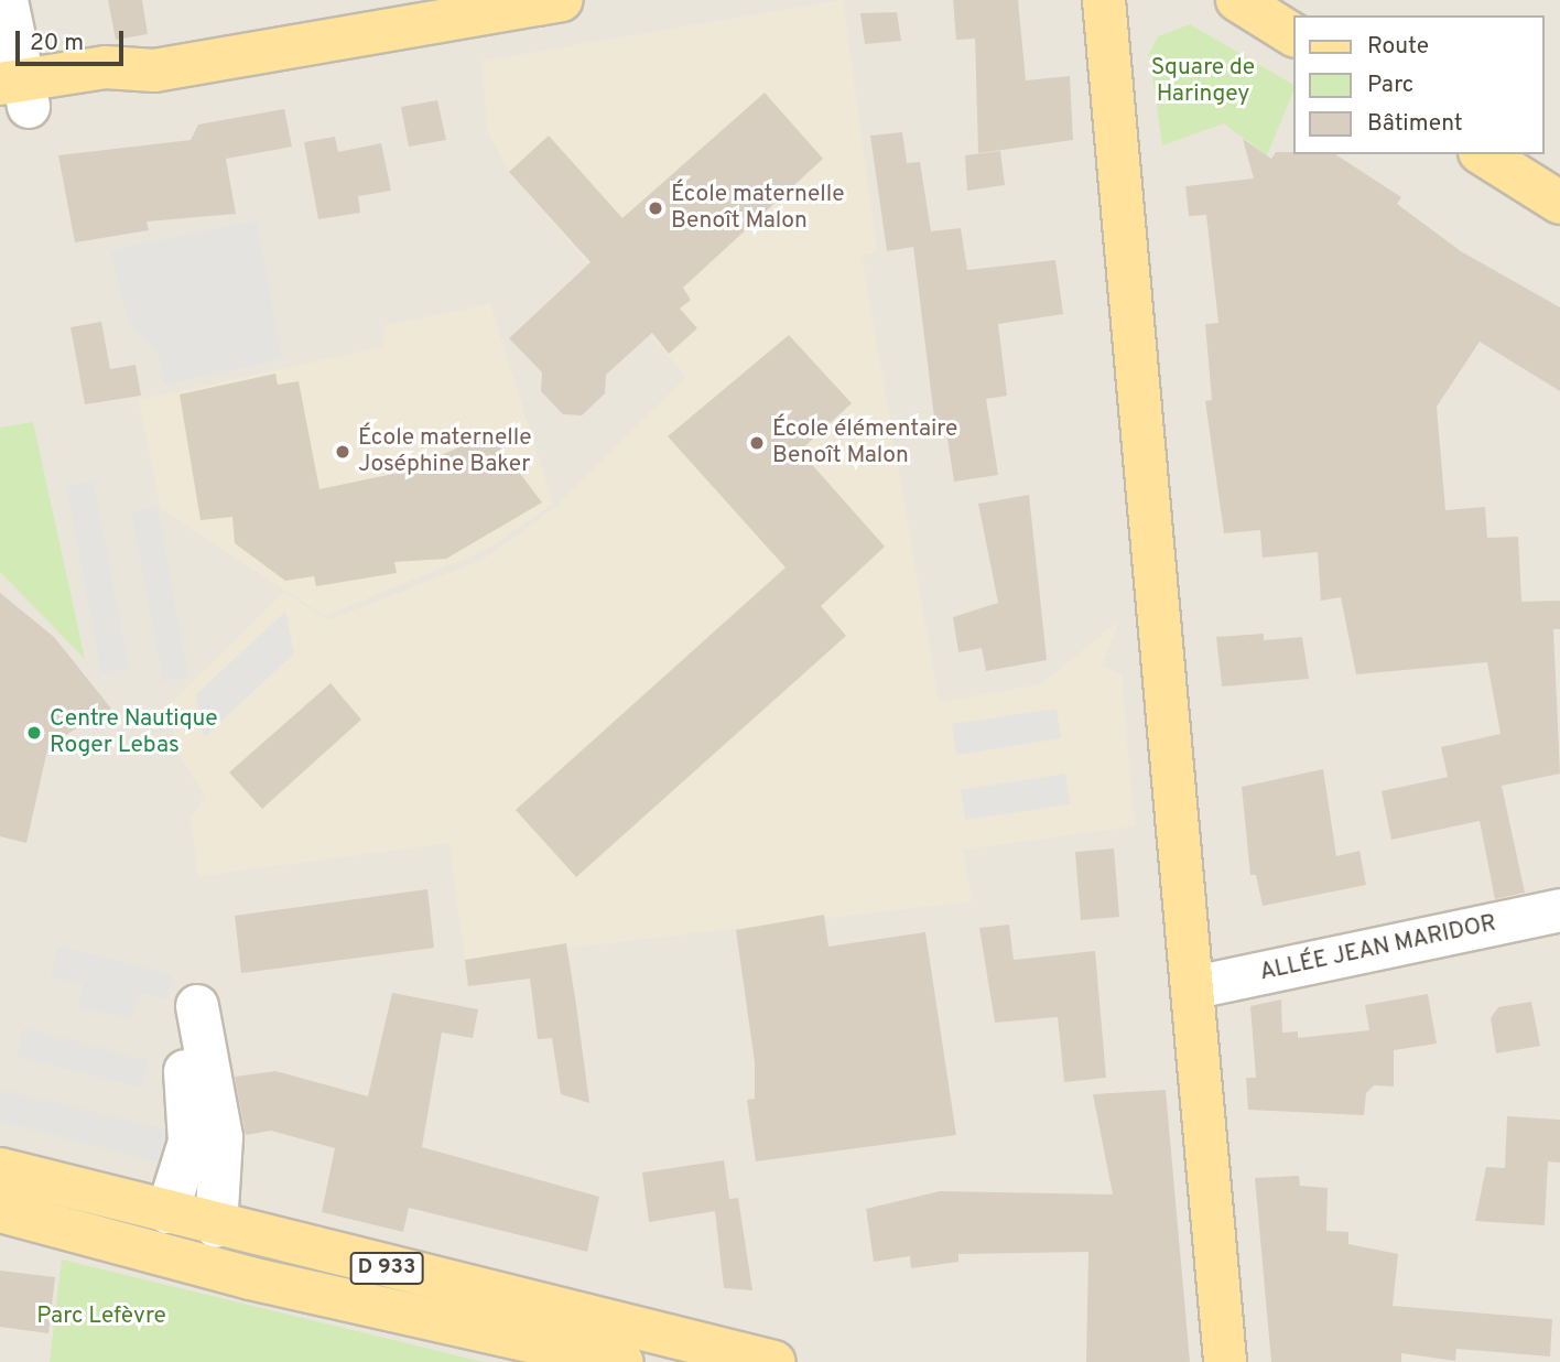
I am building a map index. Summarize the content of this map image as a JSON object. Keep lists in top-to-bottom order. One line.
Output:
{"streets":{"main road":["D 933"],"street":["ALLÉE JEAN MARIDOR"]},"parks":["Square de Haringey","Parc Lefèvre"],"places":["École maternelle Benoît Malon","École élémentaire Benoît Malon","École maternelle Joséphine Baker","Centre Nautique Roger Lebas"],"legend":["Route","Parc","Bâtiment"],"scale_bar":"20 m"}
